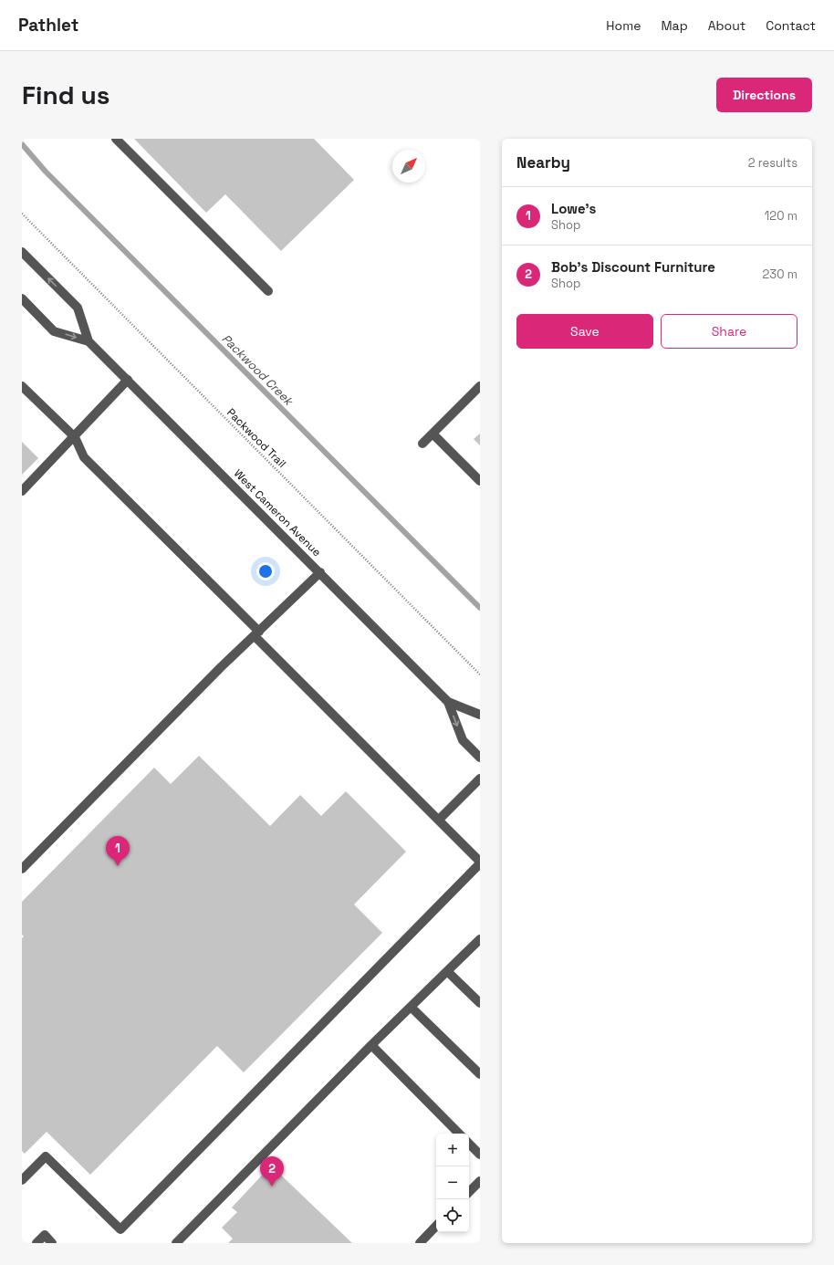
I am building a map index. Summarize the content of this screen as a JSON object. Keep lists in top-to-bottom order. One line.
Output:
{"streets":{"street":["West Cameron Avenue"],"path":["Packwood Trail"]},"water":["Packwood Creek"],"north":"top right","page":{"header":"Pathlet","nav":["Home","Map","About","Contact"],"buttons":["Directions",["Save","Share"]],"title":"Find us","heading":["Nearby","2 results"],"list":[{"mark":"1","name":"Lowe's","note":"Shop","value":"120 m"},{"mark":"2","name":"Bob's Discount Furniture","note":"Shop","value":"230 m"}],"pins":["1","2"],"map_buttons":["+","−"]}}
